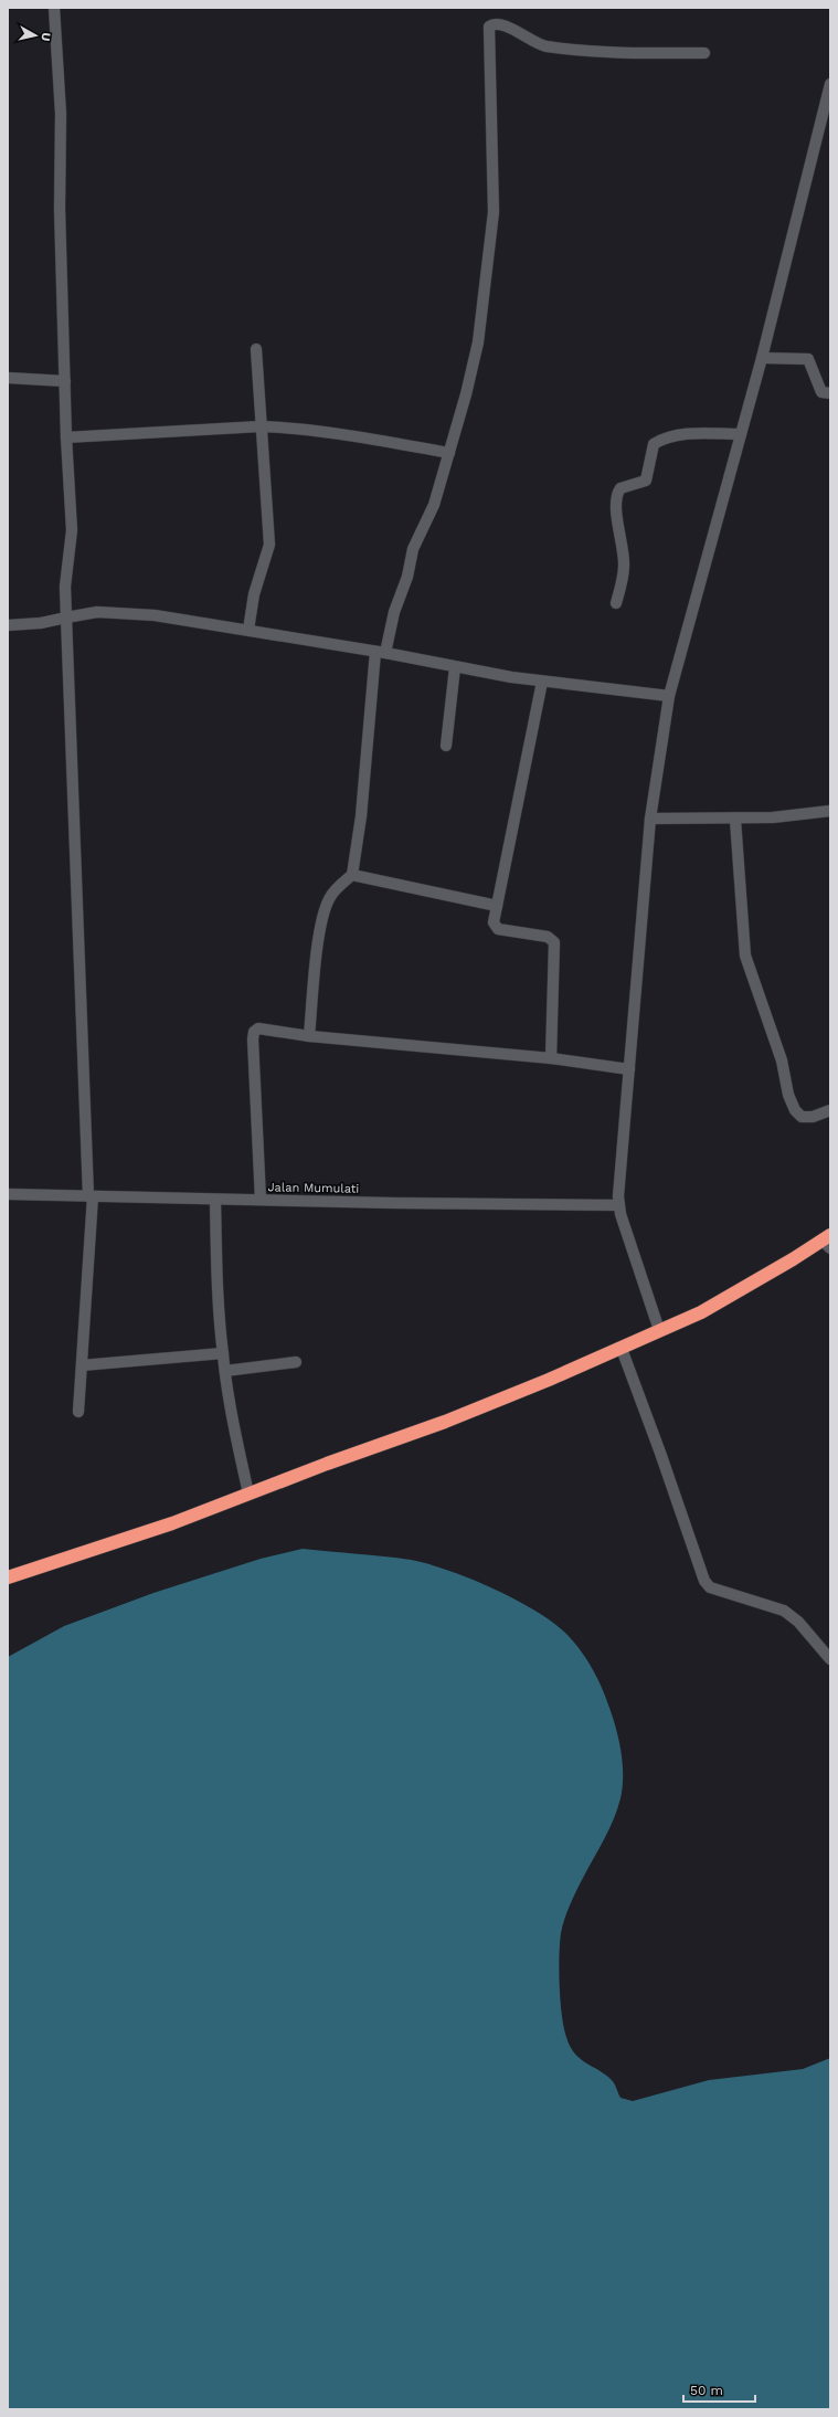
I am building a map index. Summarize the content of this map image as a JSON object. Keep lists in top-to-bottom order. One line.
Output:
{"streets":{"street":["Jalan Mumulati"]},"scale_bar":"50 m","north":"right"}
